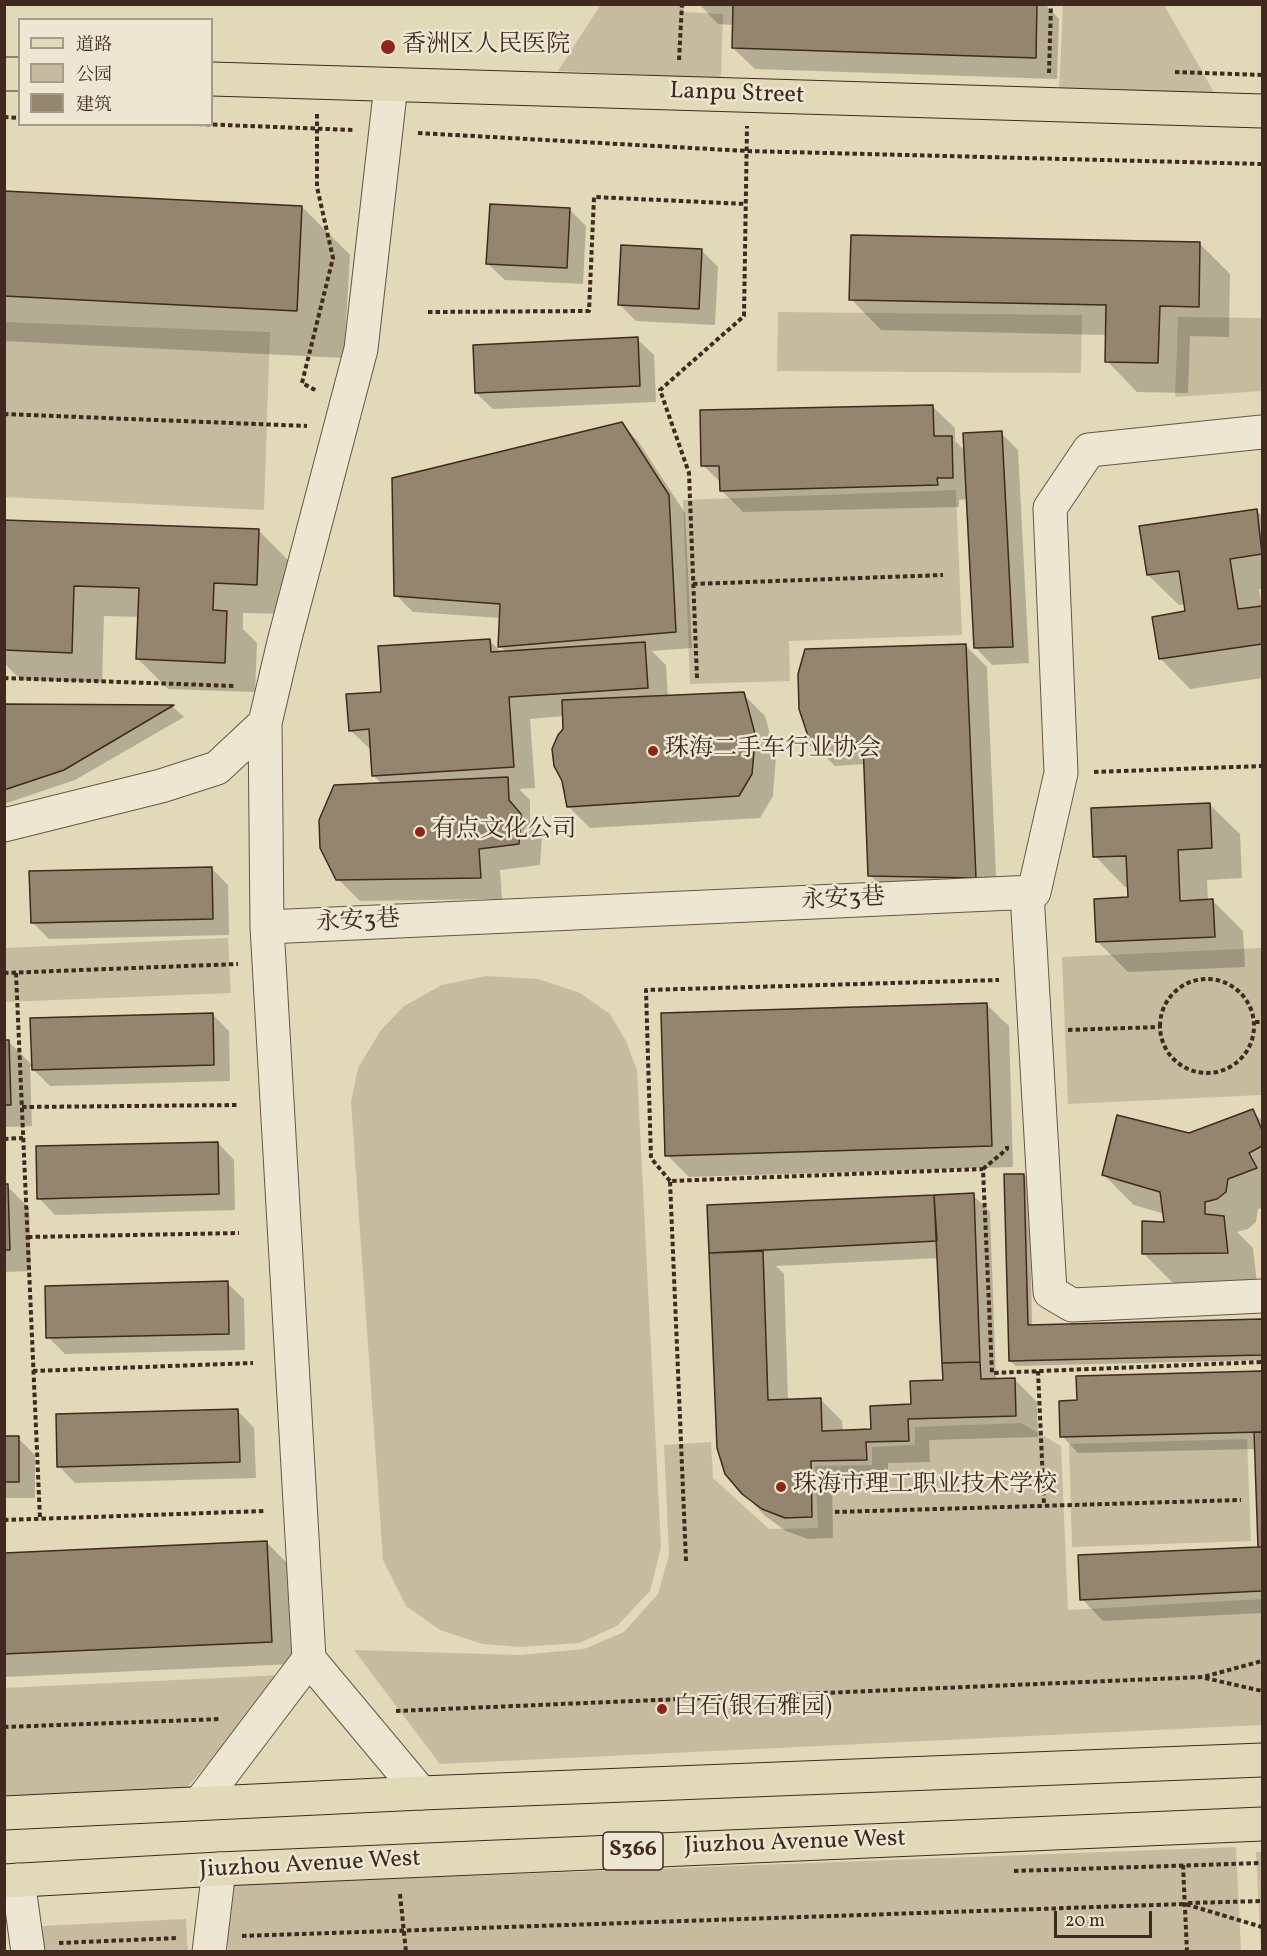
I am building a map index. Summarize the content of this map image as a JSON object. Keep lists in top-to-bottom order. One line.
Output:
{"streets":{"main road":["Lanpu Street","Jiuzhou Avenue West","S366"],"street":["永安3巷"]},"places":["香洲区人民医院","珠海二手车行业协会","有点文化公司","珠海市理工职业技术学校","白石(银石雅园)"],"legend":["道路","公园","建筑"],"scale_bar":"20 m"}
